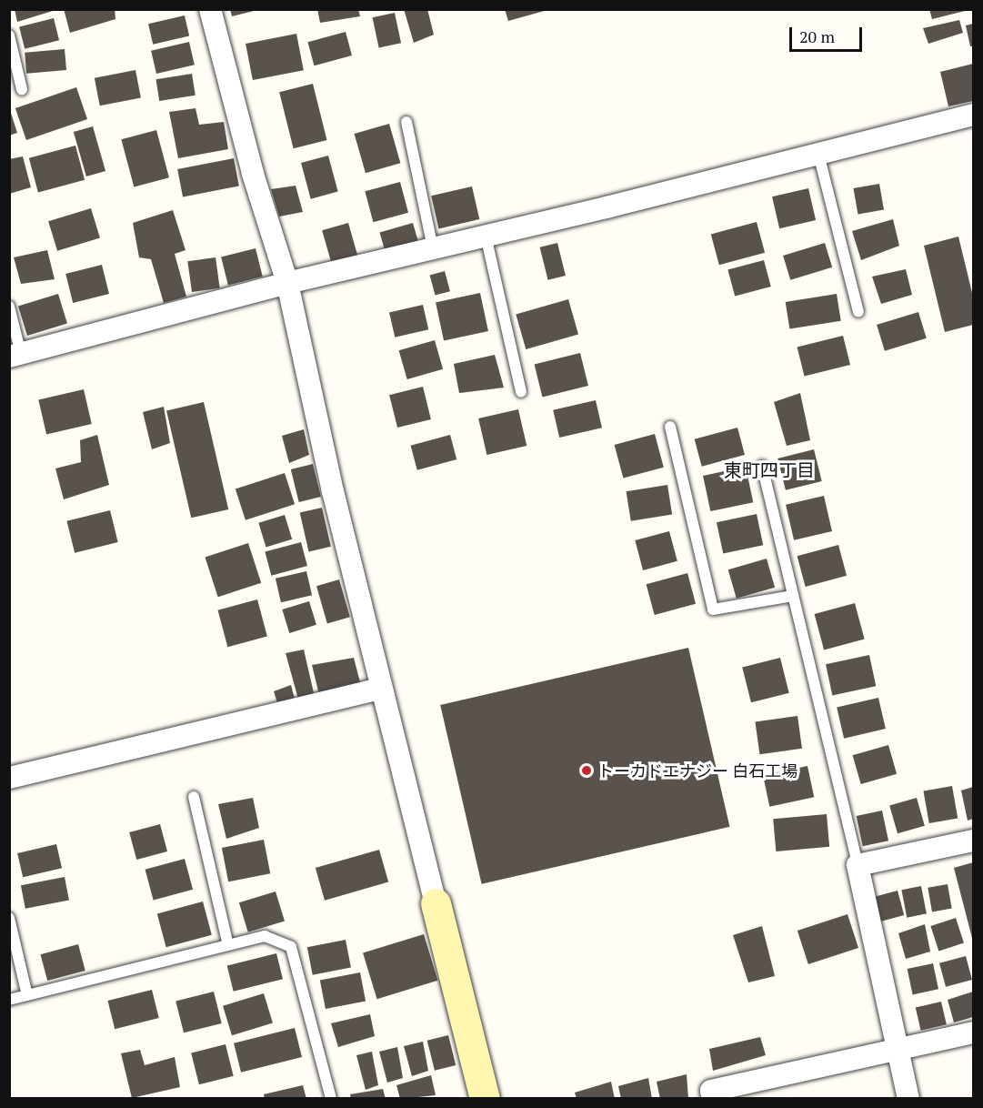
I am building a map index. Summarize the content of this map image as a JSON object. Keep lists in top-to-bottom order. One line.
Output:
{"districts":["東町四丁目"],"places":["トーカドエナジー 白石工場"],"scale_bar":"20 m"}
